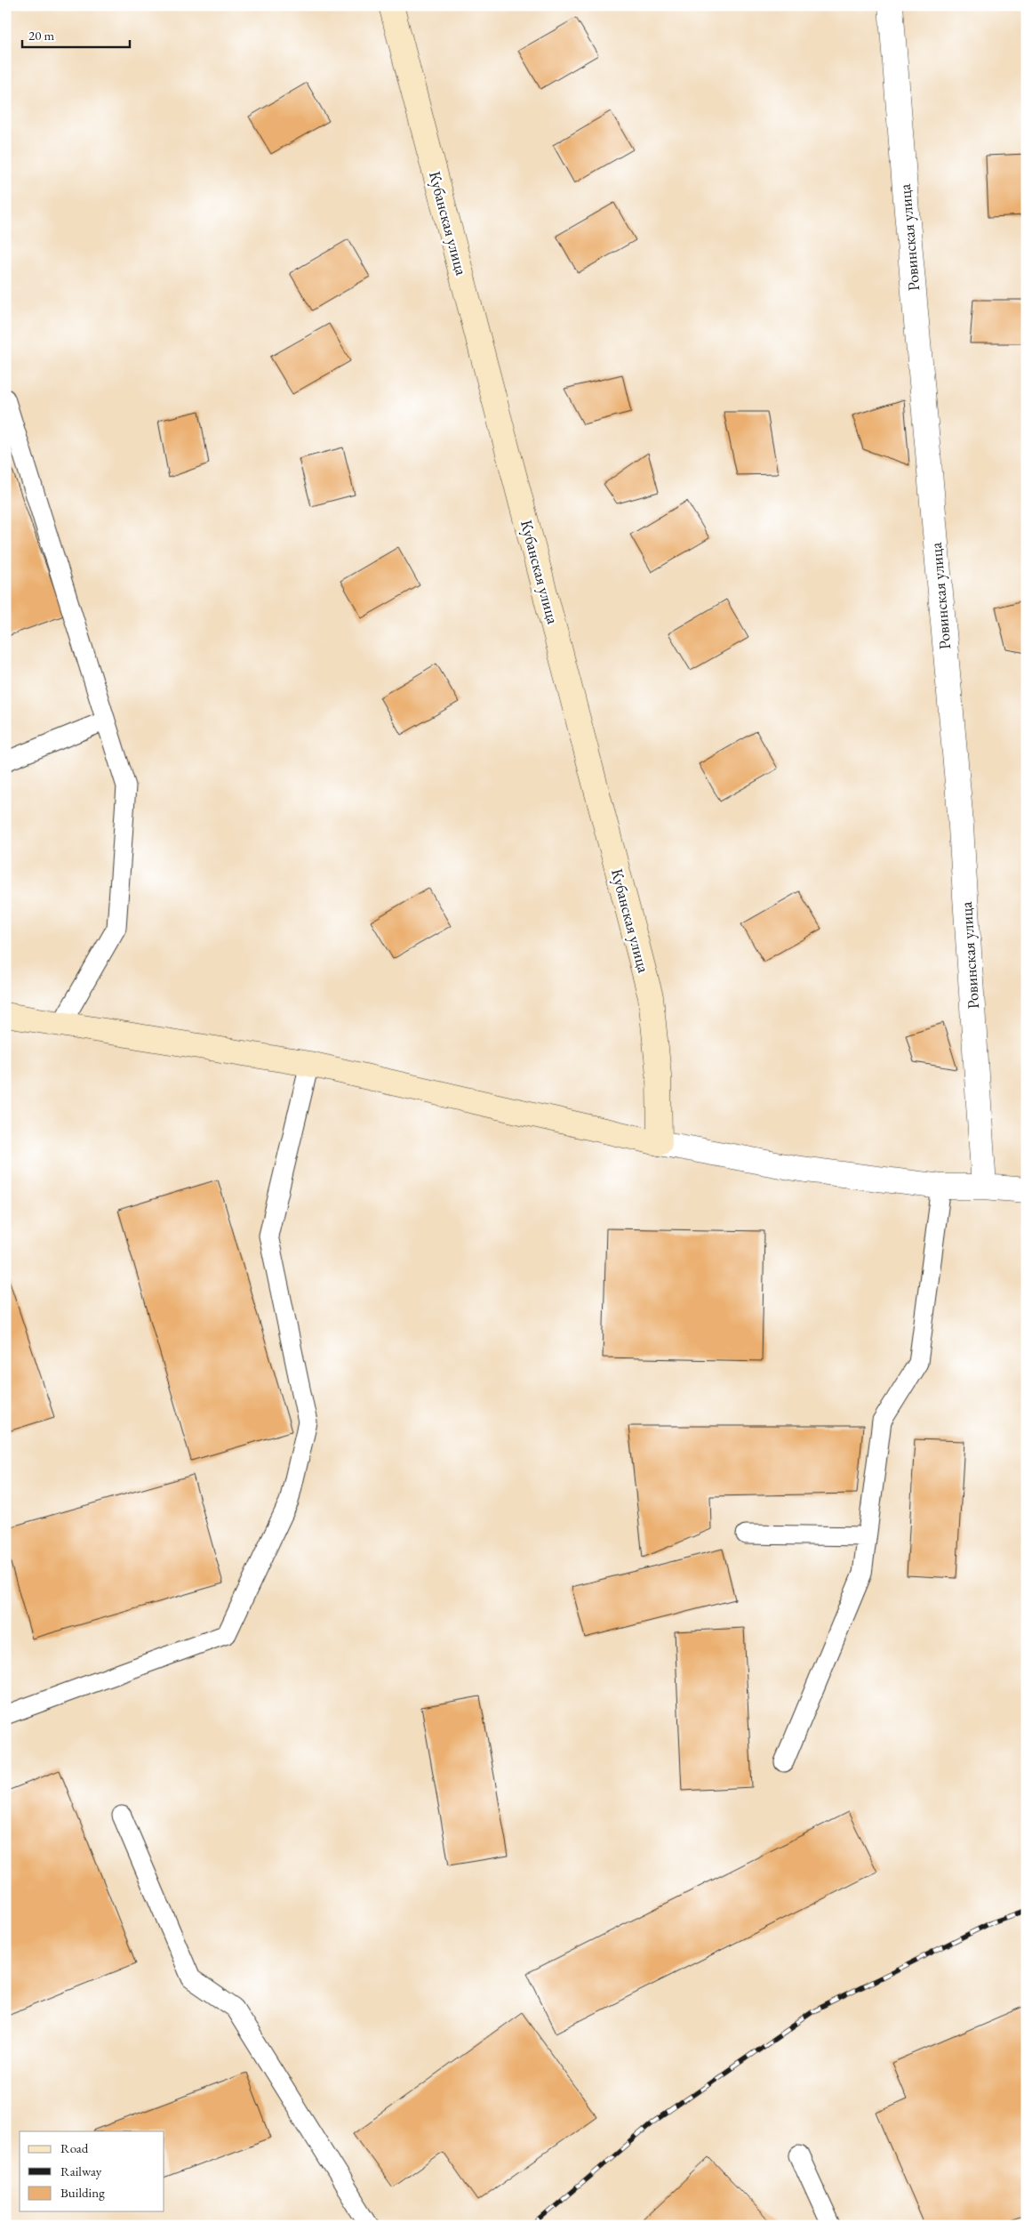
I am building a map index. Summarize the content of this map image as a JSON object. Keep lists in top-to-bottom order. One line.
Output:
{"streets":{"street":["Кубанская улица","Ровинская улица"]},"legend":["Road","Railway","Building"],"scale_bar":"20 m"}
